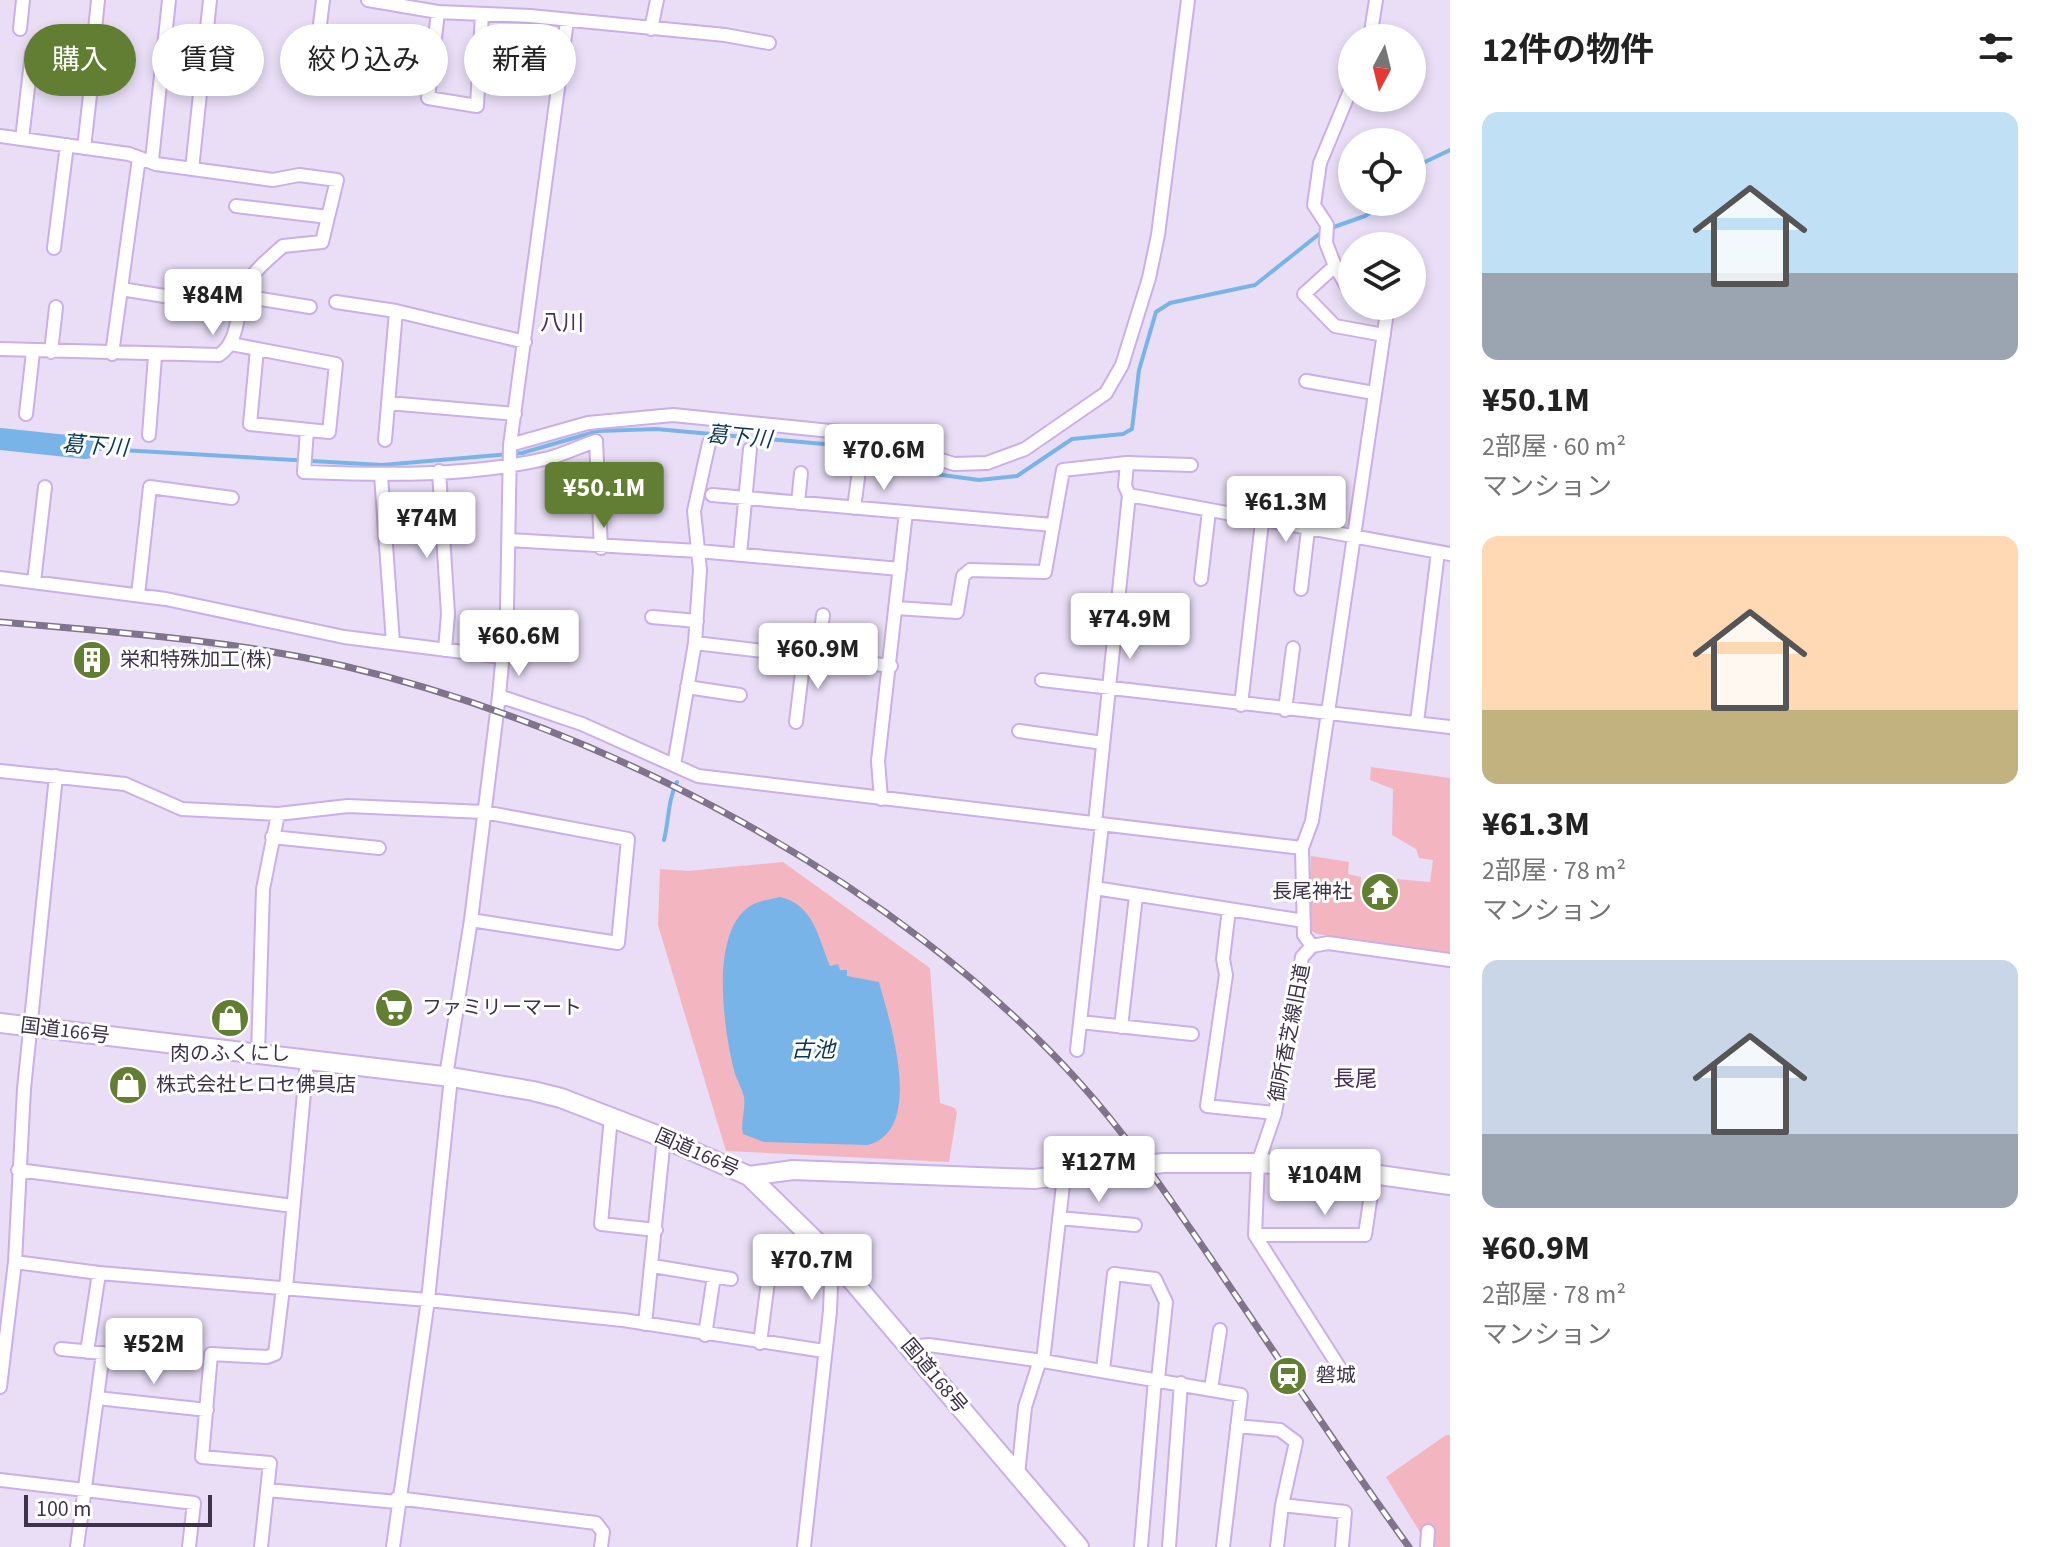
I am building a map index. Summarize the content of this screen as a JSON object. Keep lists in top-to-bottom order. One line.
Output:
{"streets":{"highway":["国道166号","国道168号"],"street":["御所香芝線旧道"]},"crossings":[["国道166号","御所香芝線旧道"],["国道166号","国道168号"]],"districts":["八川","長尾"],"water":["葛下川","古池"],"places":{"building":["栄和特殊加工(株)"],"temple":["長尾神社"],"supermarket":["ファミリーマート"],"shop":["肉のふくにし","株式会社ヒロセ佛具店"],"station":["磐城"]},"scale_bar":"100 m","north":"bottom","page":{"heading":"12件の物件","chip":["購入","賃貸","絞り込み","新着"],"list":[{"name":"¥50.1M","note":"2部屋 · 60 m² · マンション"},{"name":"¥61.3M","note":"2部屋 · 78 m² · マンション"},{"name":"¥60.9M","note":"2部屋 · 78 m² · マンション"}],"price":["¥84M","¥70.6M","¥50.1M","¥61.3M","¥74M","¥74.9M","¥60.6M","¥60.9M","¥127M","¥104M","¥70.7M","¥52M"],"scale":"100 m"}}
